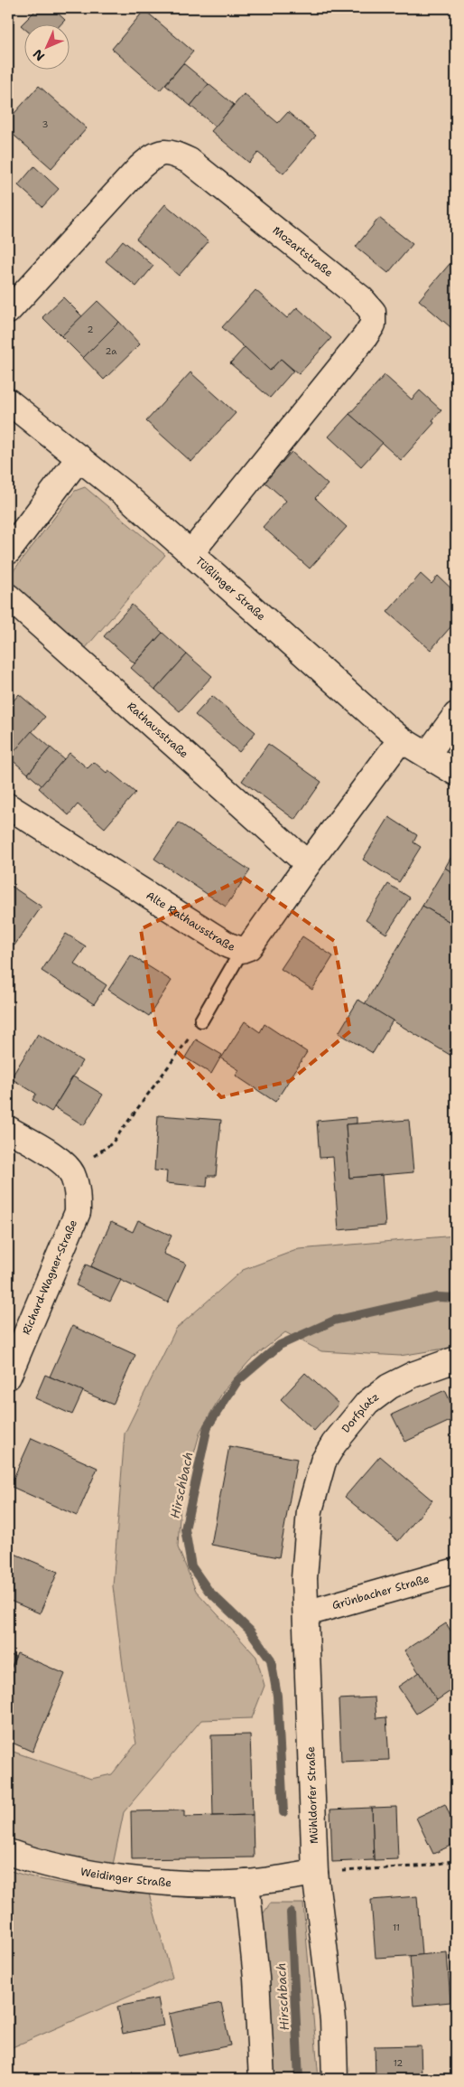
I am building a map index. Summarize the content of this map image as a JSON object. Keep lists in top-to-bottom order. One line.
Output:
{"streets":{"street":["Mozartstraße","Tüßlinger Straße","Rathausstraße","Alte Rathausstraße","Richard-Wagner-Straße","Dorfplatz","Grünbacher Straße","Mühldorfer Straße","Weidinger Straße"]},"crossings":[["Mozartstraße","Tüßlinger Straße"],["Tüßlinger Straße","Alte Rathausstraße"],["Rathausstraße","Alte Rathausstraße"],["Dorfplatz","Mühldorfer Straße"],["Grünbacher Straße","Mühldorfer Straße"],["Mühldorfer Straße","Weidinger Straße"]],"water":["Hirschbach"],"house_numbers":["3","2","2a","11","12"],"north":"bottom left"}
